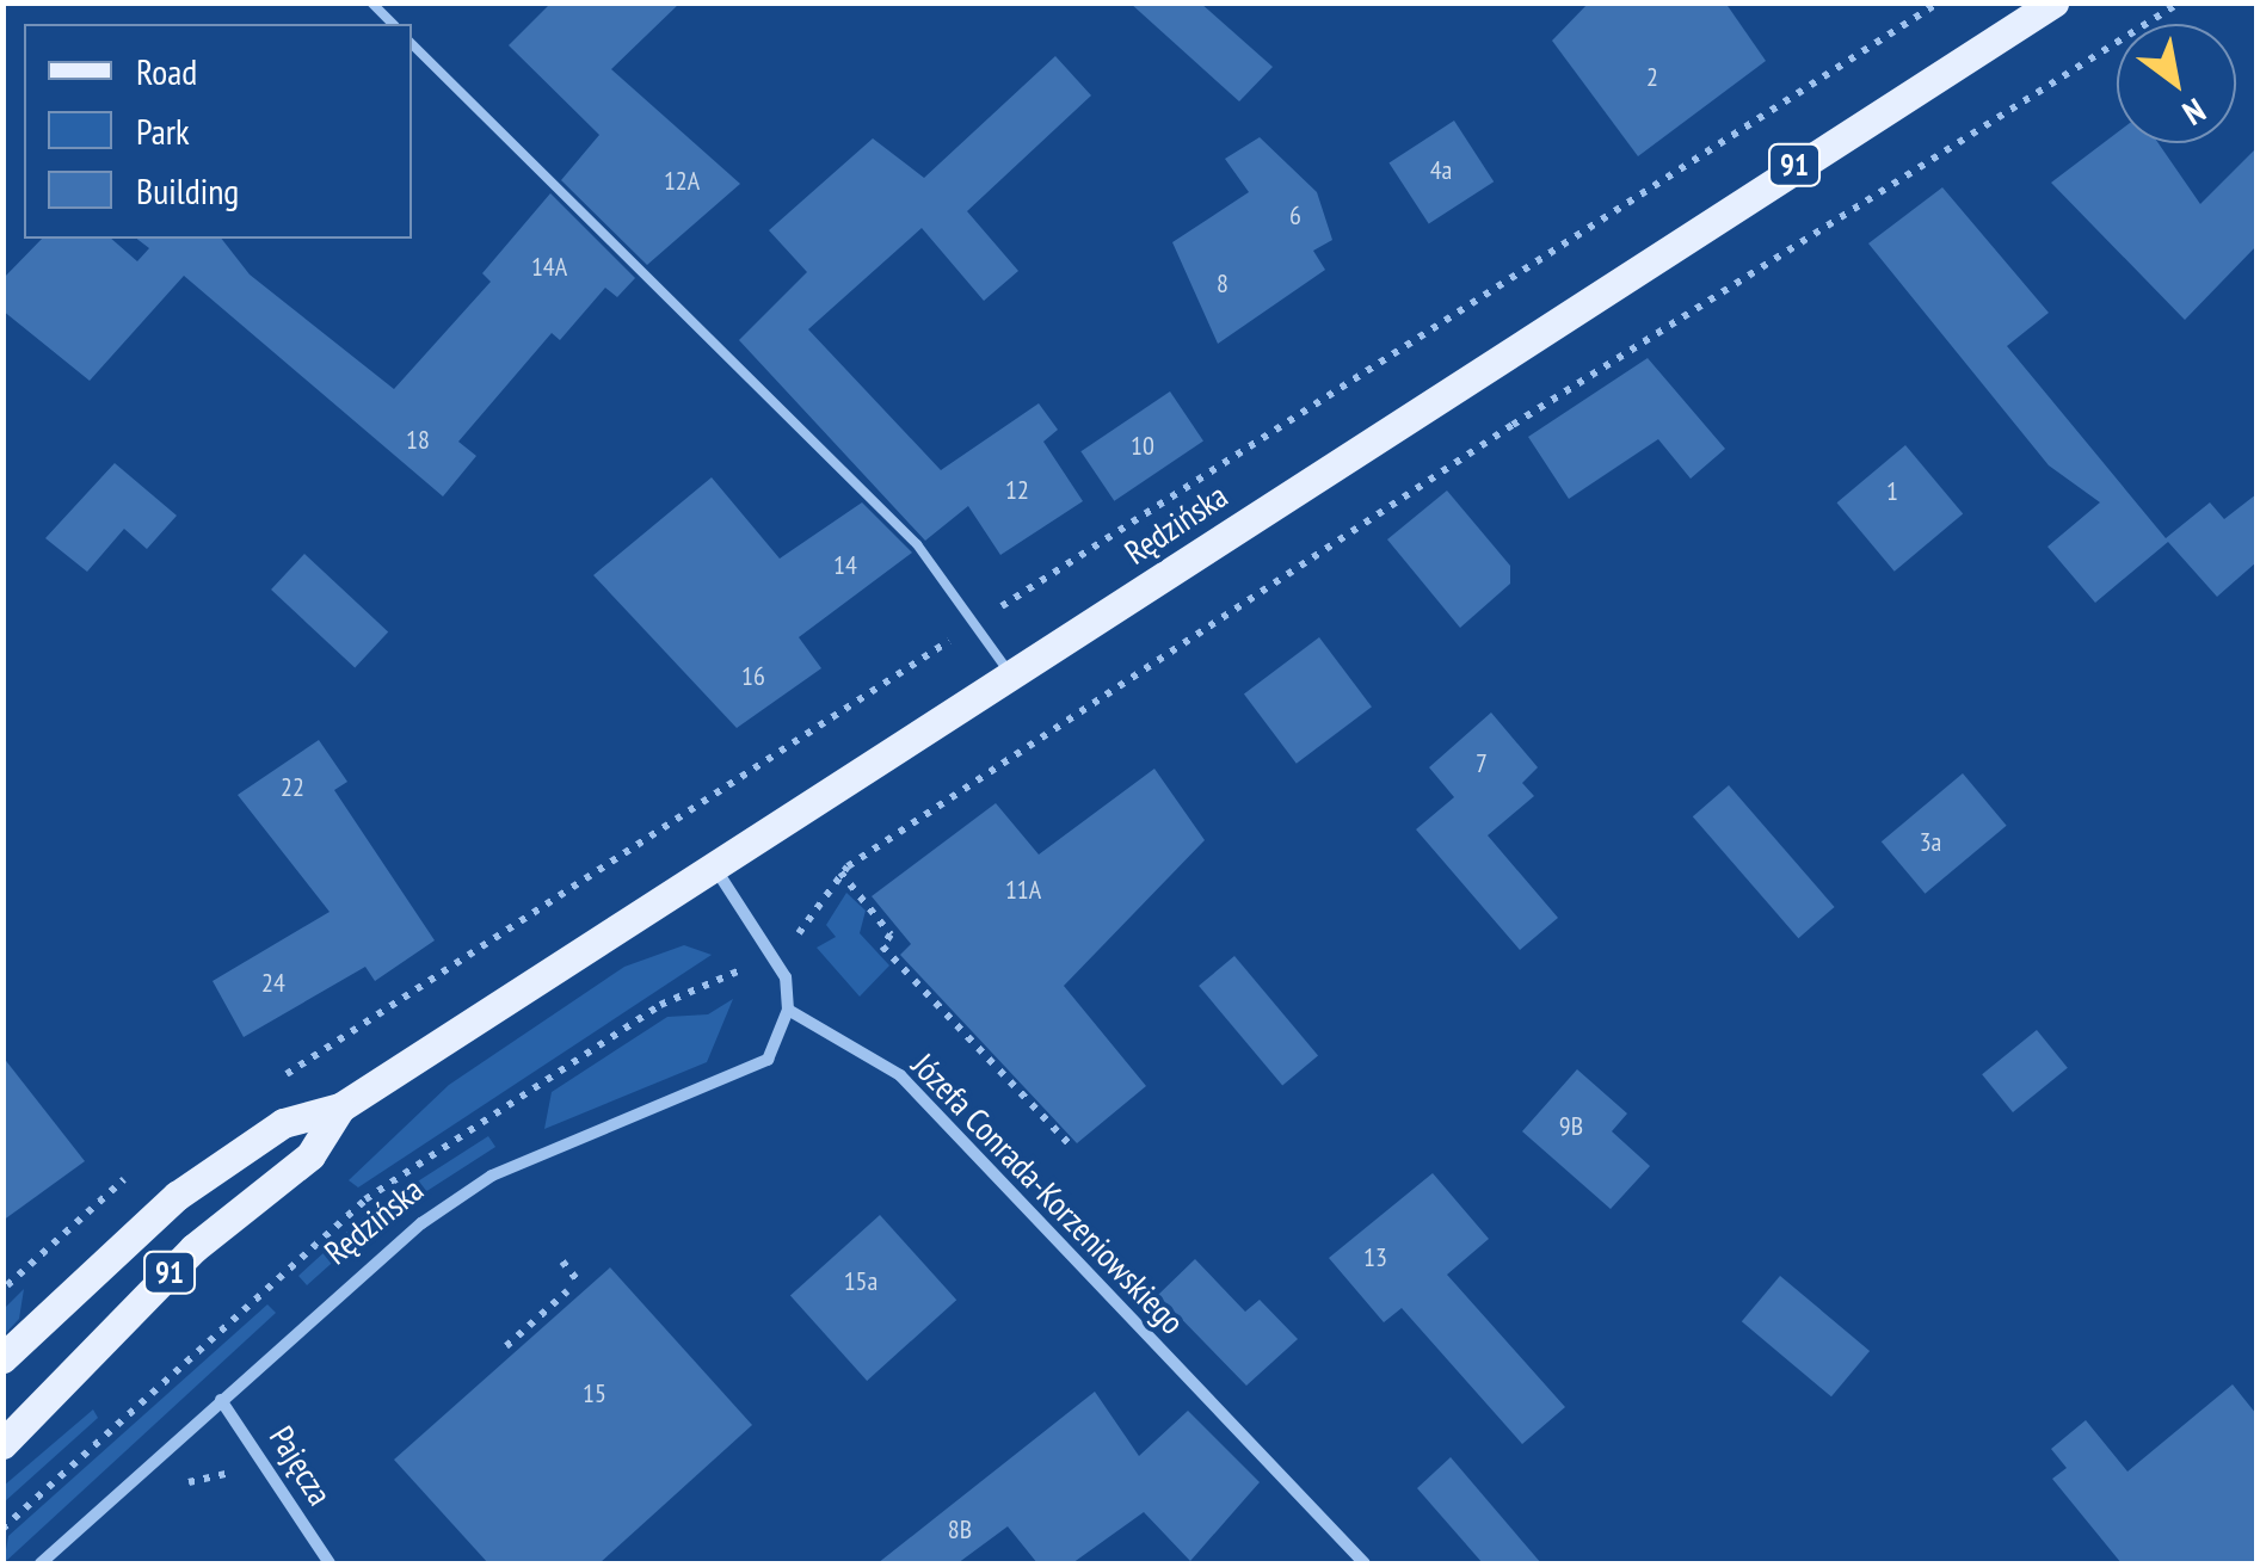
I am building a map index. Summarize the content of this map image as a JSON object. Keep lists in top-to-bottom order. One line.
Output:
{"streets":{"main road":["91","Rędzińska"],"street":["Józefa Conrada-Korzeniowskiego","Pajęcza"]},"crossings":[["Rędzińska","Józefa Conrada-Korzeniowskiego"],["Rędzińska","Pajęcza"]],"house_numbers":["2","4a","12A","6","14A","8","18","10","12","1","14","16","7","22","3a","11A","24","9B","13","15a","15","8B"],"legend":["Road","Park","Building"],"north":"bottom right"}
